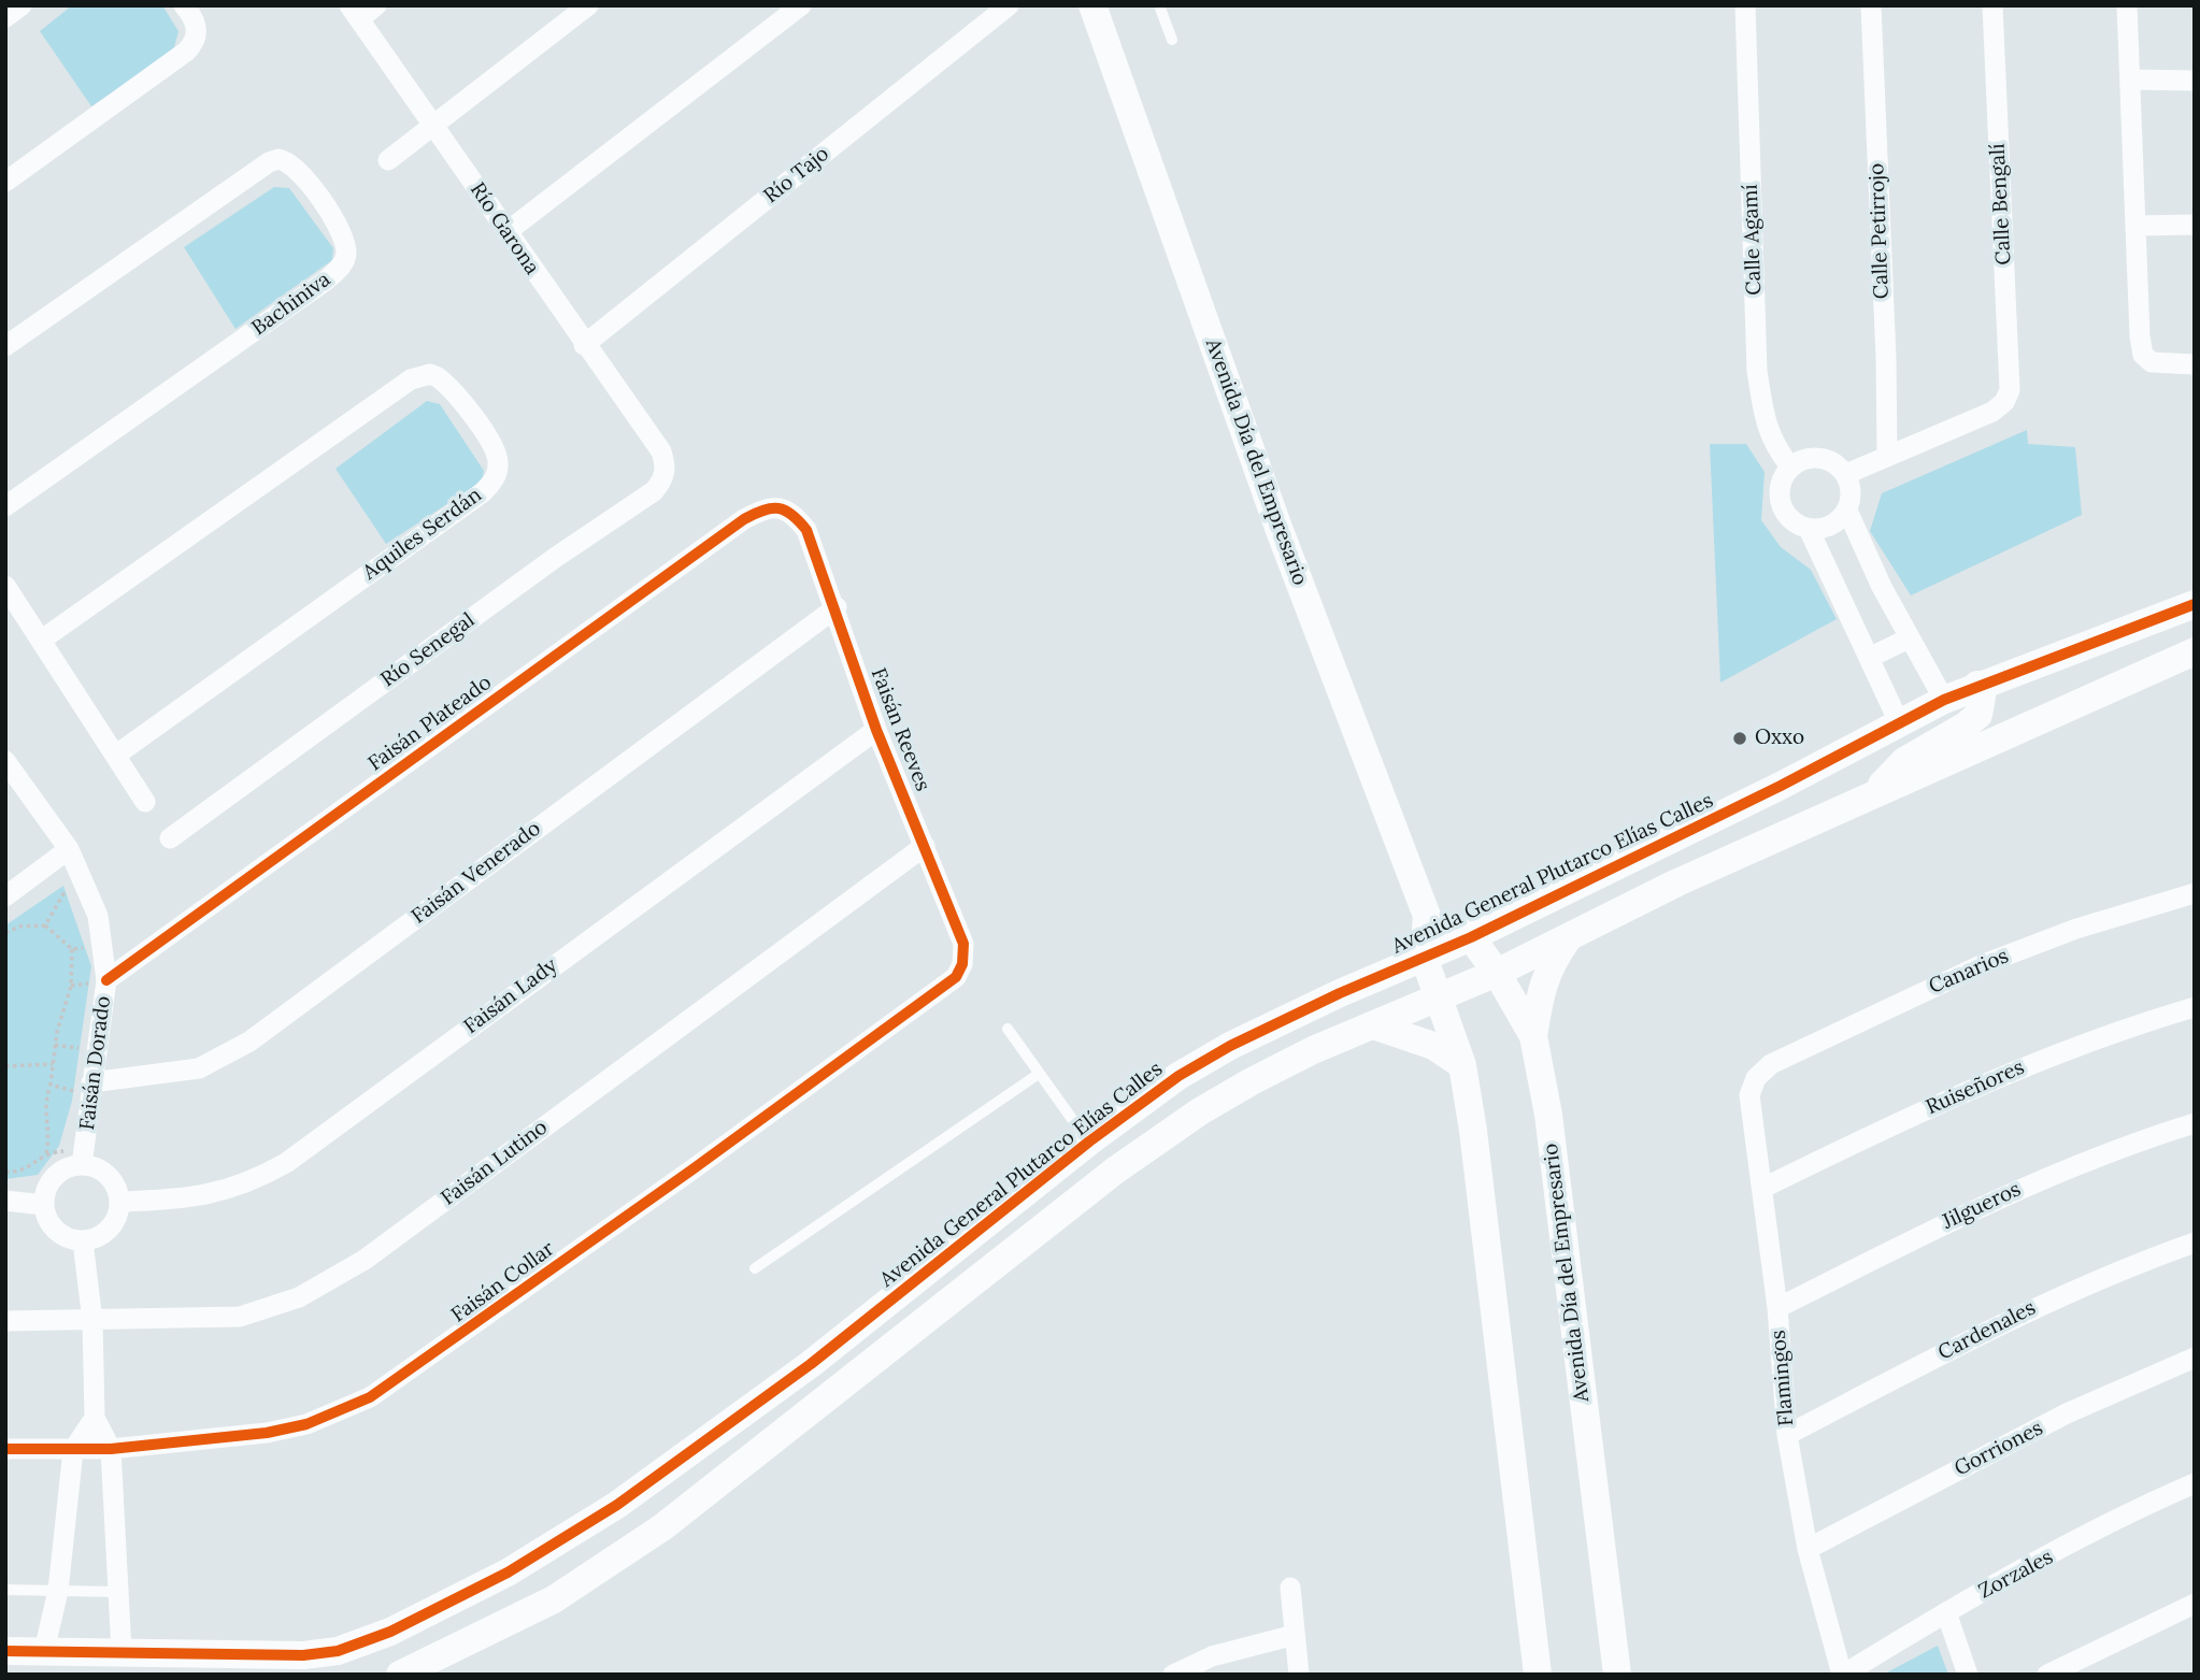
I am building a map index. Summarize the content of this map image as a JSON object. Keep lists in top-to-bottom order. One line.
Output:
{"streets":{"street":["Río Tajo","Calle Bengalí","Río Garona","Calle Petirrojo","Calle Agamí","Bachiniva","Avenida Día del Empresario","Aquiles Serdán","Río Senegal","Faisán Plateado","Faisán Reeves","Faisán Venerado","Avenida General Plutarco Elías Calles","Canarios","Faisán Lady","Faisán Dorado","Ruiseñores","Faisán Lutino","Jilgueros","Faisán Collar","Cardenales","Flamingos","Gorriones","Zorzales"]},"crossings":[["Río Tajo","Río Garona"],["Calle Bengalí","Calle Petirrojo"],["Río Garona","Río Senegal"],["Avenida Día del Empresario","Avenida General Plutarco Elías Calles"],["Faisán Plateado","Faisán Reeves"],["Faisán Plateado","Faisán Dorado"],["Faisán Reeves","Faisán Venerado"],["Faisán Reeves","Faisán Lady"],["Faisán Reeves","Faisán Lutino"],["Faisán Reeves","Faisán Collar"],["Faisán Venerado","Faisán Dorado"],["Canarios","Flamingos"],["Faisán Lady","Faisán Dorado"],["Ruiseñores","Flamingos"],["Jilgueros","Flamingos"],["Cardenales","Flamingos"],["Flamingos","Gorriones"],["Flamingos","Zorzales"]],"places":["Oxxo"]}
